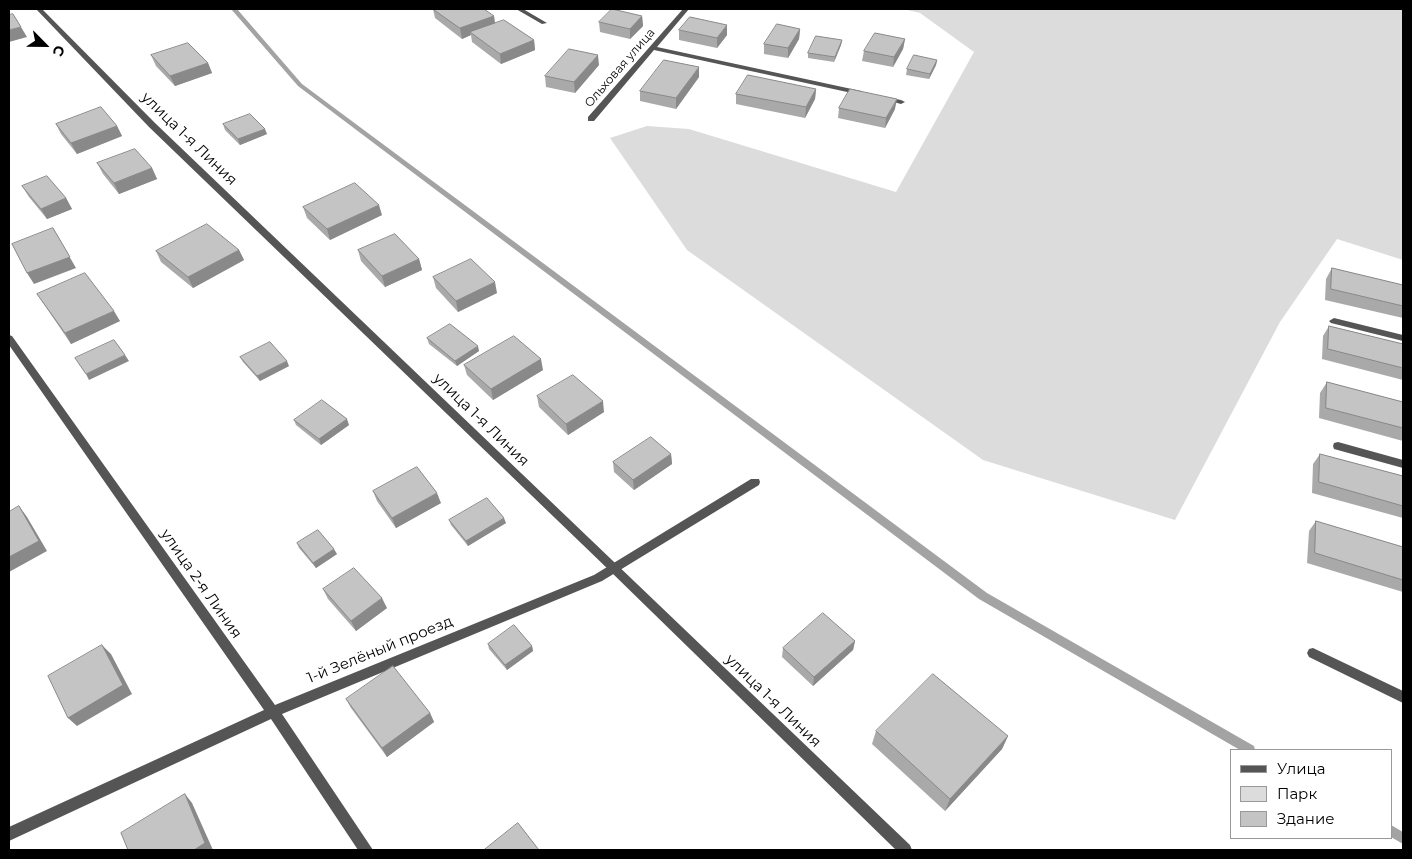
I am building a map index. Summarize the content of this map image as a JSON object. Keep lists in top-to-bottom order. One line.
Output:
{"streets":{"street":["Ольховая улица","улица 1-я Линия","улица 2-я Линия","1-й Зелёный проезд"]},"crossings":[["улица 1-я Линия","1-й Зелёный проезд"],["улица 2-я Линия","1-й Зелёный проезд"]],"legend":["Улица","Парк","Здание"],"north":"bottom right"}
